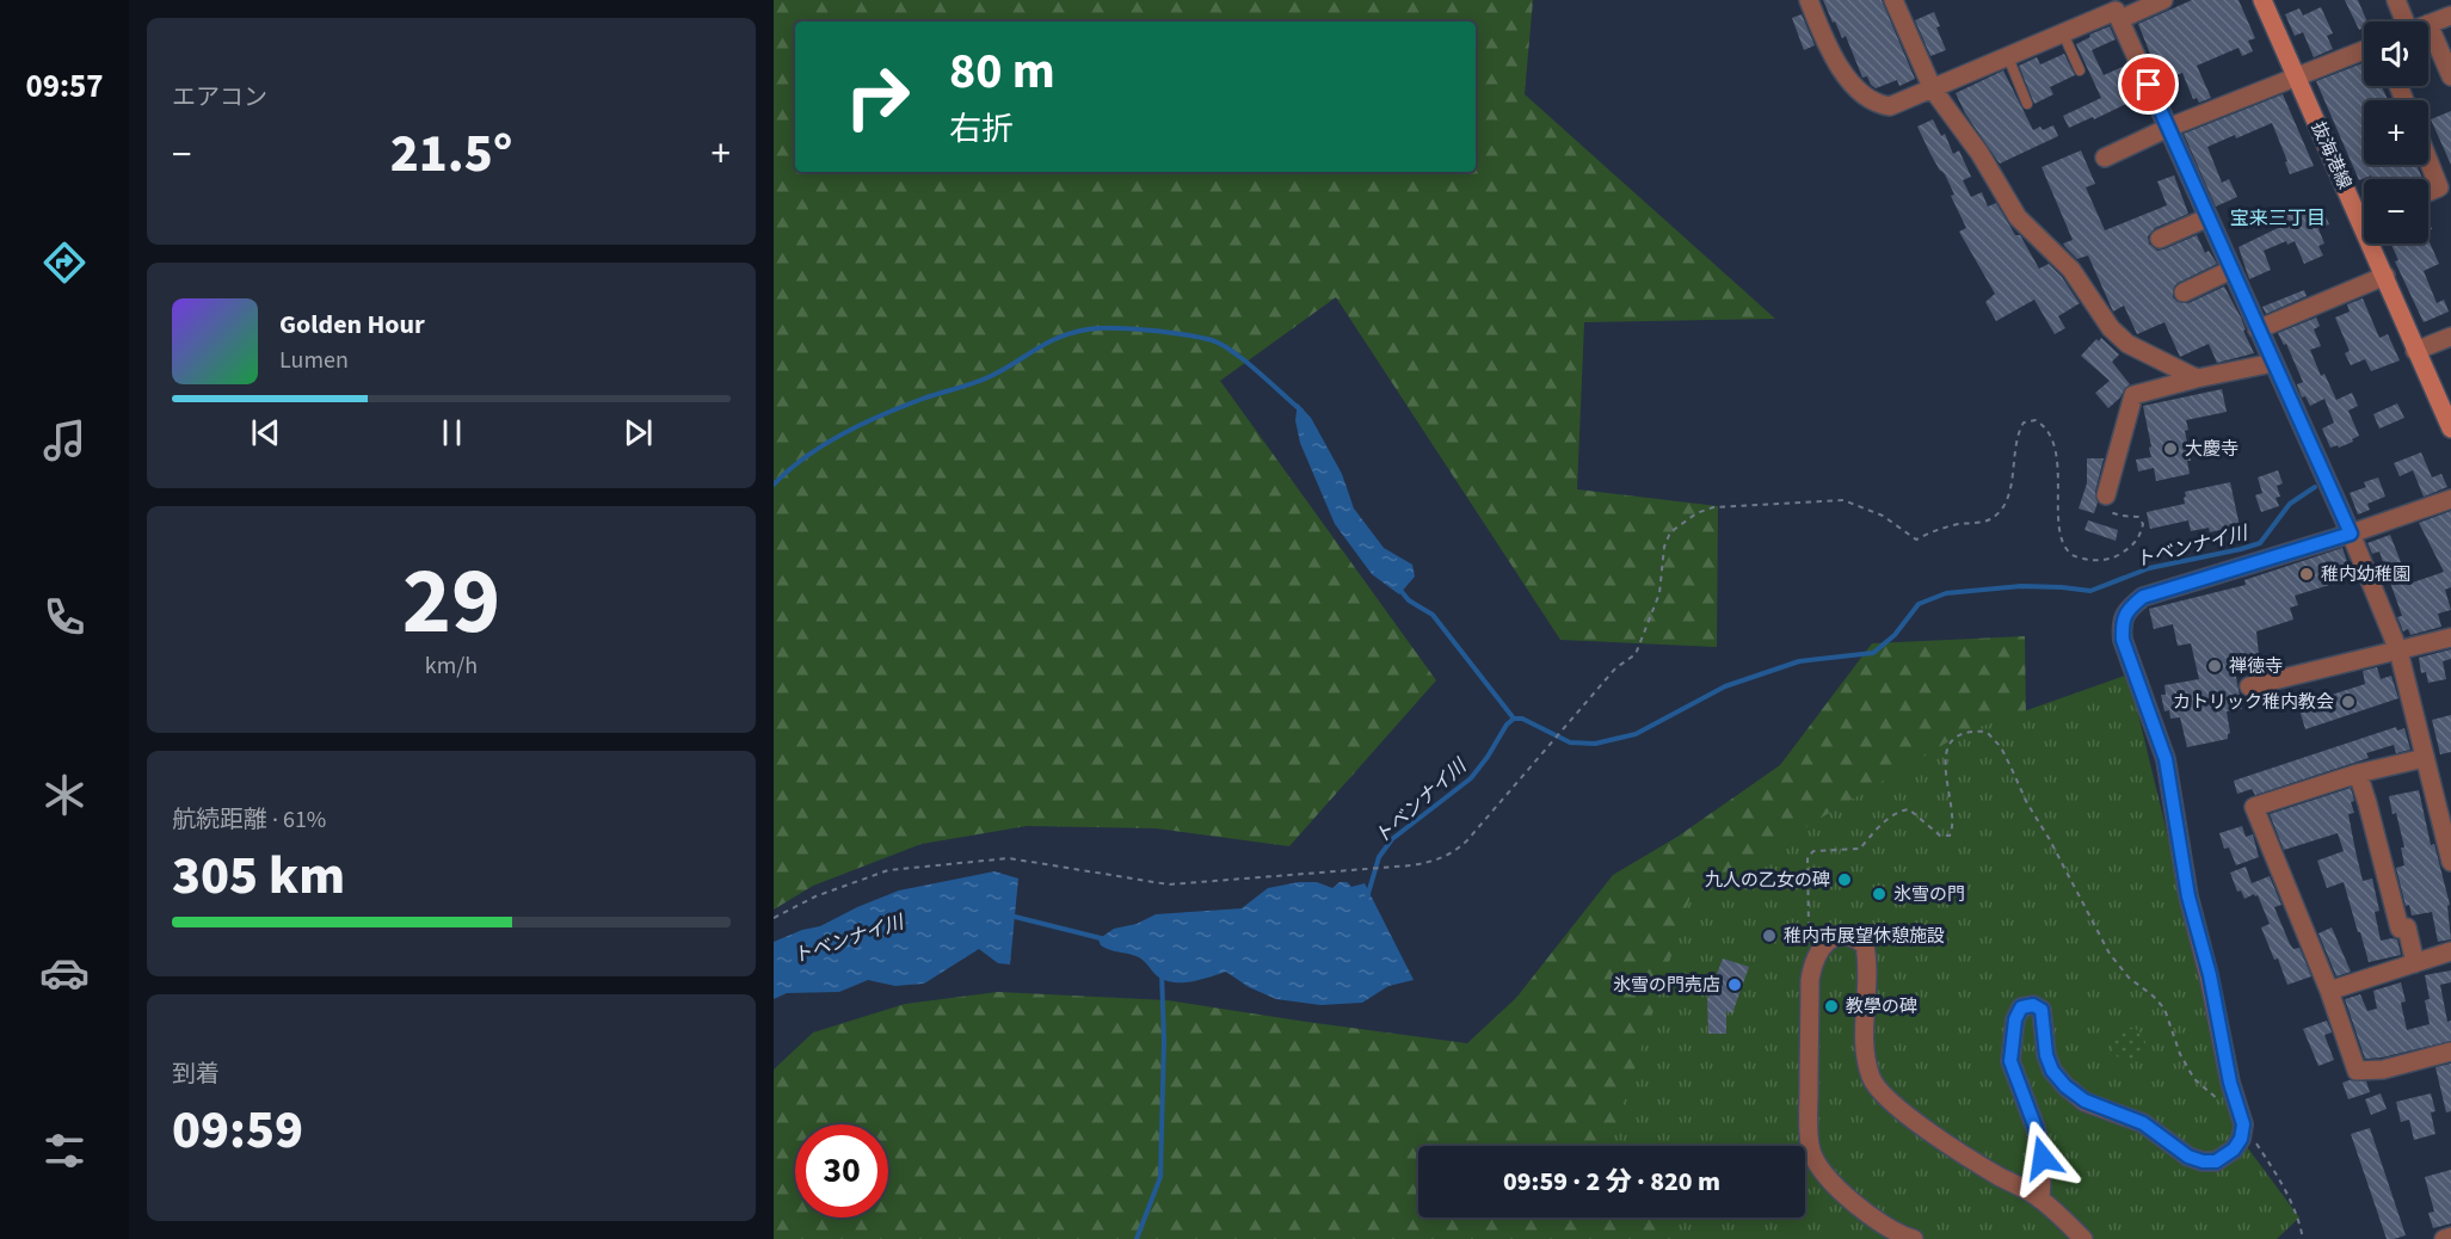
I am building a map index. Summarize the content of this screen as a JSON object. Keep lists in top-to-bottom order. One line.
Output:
{"streets":{"main road":["抜海港線"]},"districts":["宝来三丁目"],"water":["トベンナイ川"],"places":["大慶寺","稚内幼稚園","禅徳寺","カトリック稚内教会","九人の乙女の碑","氷雪の門","稚内市展望休憩施設","氷雪の門売店","教學の碑"],"page":{"tabs":"09:57","tile":["エアコン",["29","km/h"],["航続距離 · 61%","305 km"],["到着","09:59"]],"map_buttons":["+","−"],"turn":["80 m","右折"],"heat":["−","21.5°","+"],"song":["Golden Hour","Lumen"],"limit":"30","trip":"09:59 · 2 分 · 820 m"}}
